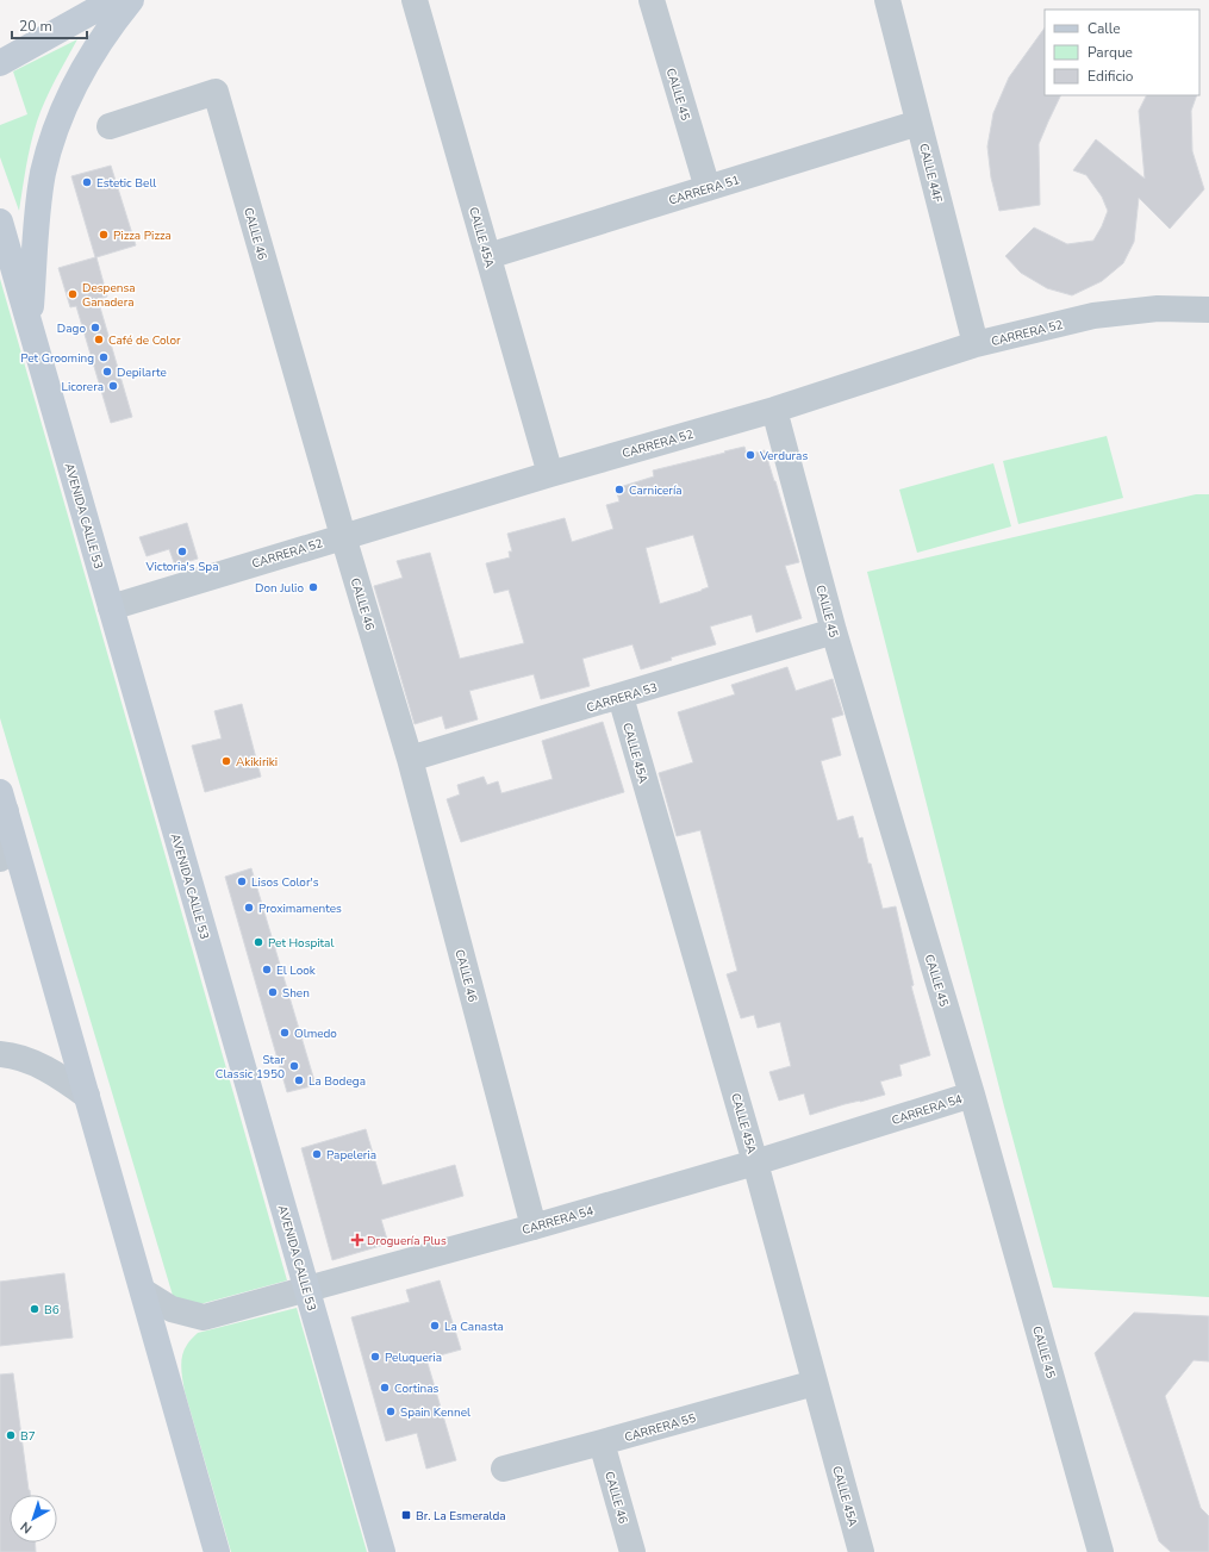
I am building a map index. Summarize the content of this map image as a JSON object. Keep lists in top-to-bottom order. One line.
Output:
{"streets":{"main road":["AVENIDA CALLE 53"],"street":["CALLE 45","CALLE 44F","CARRERA 51","CALLE 46","CALLE 45A","CARRERA 52","CARRERA 53","CARRERA 54","CARRERA 55"]},"crossings":[["CALLE 45","CARRERA 51"],["CALLE 45","CARRERA 52"],["CALLE 45","CARRERA 53"],["CALLE 45","CARRERA 54"],["CALLE 44F","CARRERA 51"],["CALLE 44F","CARRERA 52"],["CARRERA 51","CALLE 45A"],["CALLE 46","CARRERA 52"],["CALLE 46","CARRERA 53"],["CALLE 46","CARRERA 54"],["CALLE 46","CARRERA 55"],["CALLE 45A","CARRERA 52"],["CALLE 45A","CARRERA 53"],["CALLE 45A","CARRERA 54"],["CALLE 45A","CARRERA 55"],["CARRERA 52","AVENIDA CALLE 53"],["AVENIDA CALLE 53","CARRERA 54"]],"places":{"other":["Estetic Bell","Pizza Pizza","Despensa Ganadera","Dago","Café de Color","Pet Grooming","Depilarte","Licorera","Verduras","Carnicería","Victoria's Spa","Don Julio","Akikiriki","Lisos Color's","Proximamentes","Pet Hospital","El Look","Shen","Olmedo","Star Classic 1950","La Bodega","Papeleria","B6","La Canasta","Peluqueria","Cortinas","Spain Kennel","B7"],"health":["Droguería Plus"],"transit":["Br. La Esmeralda"]},"legend":["Calle","Parque","Edificio"],"scale_bar":"20 m","north":"bottom left"}
